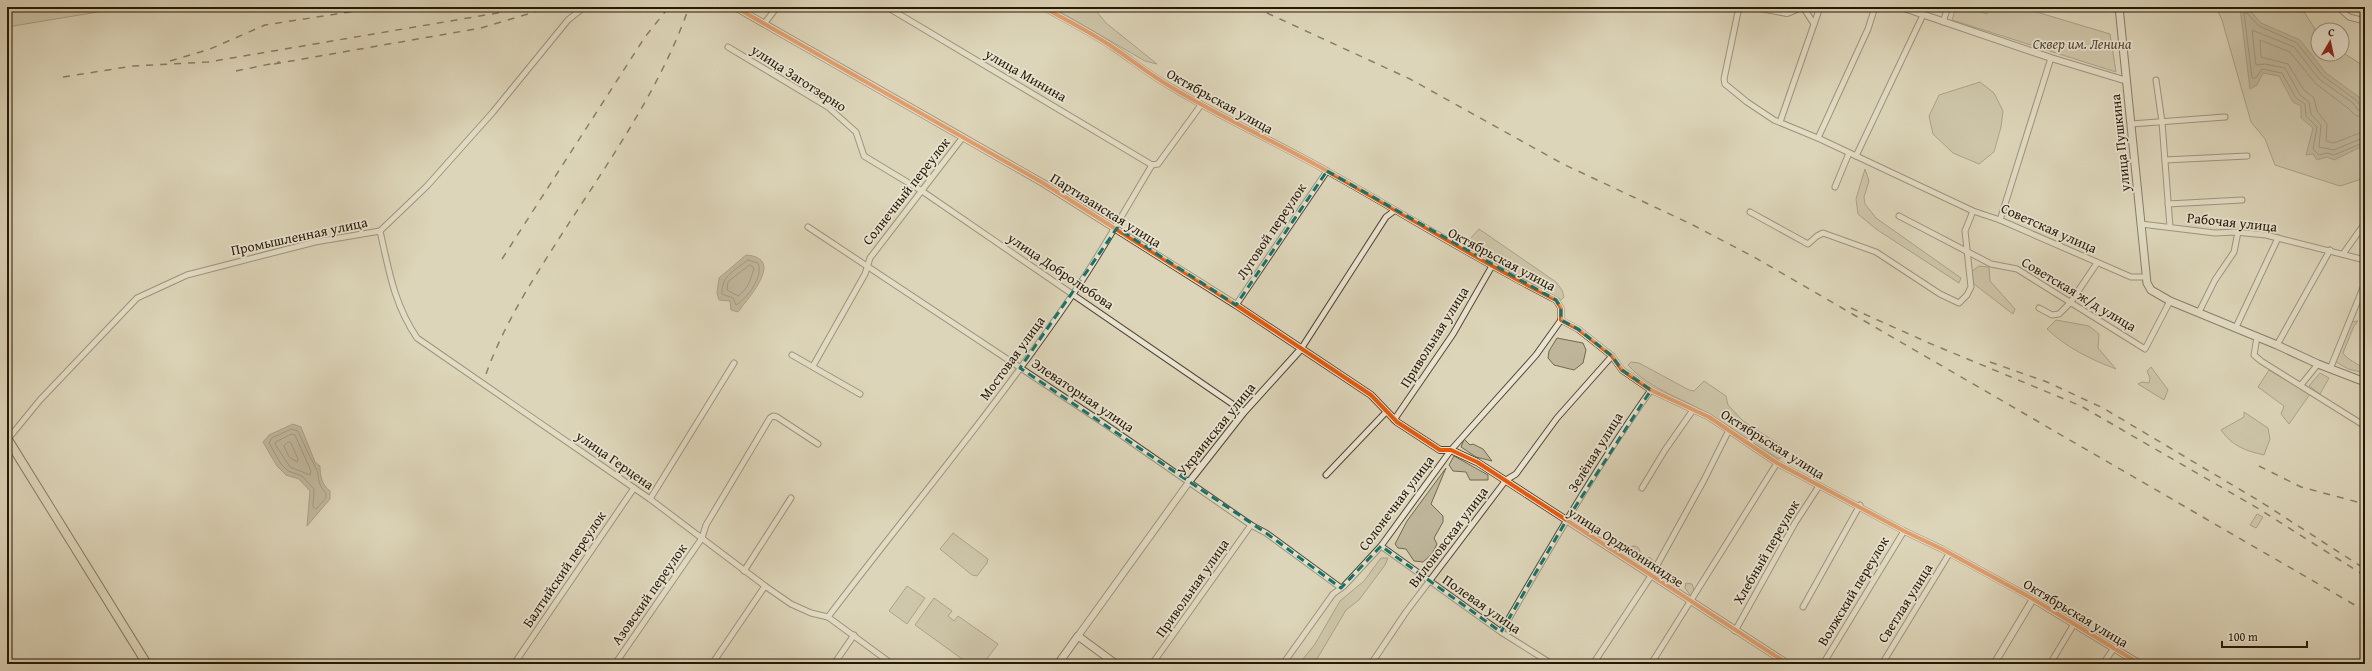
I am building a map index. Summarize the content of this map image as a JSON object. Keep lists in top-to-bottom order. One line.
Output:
{"streets":{"main road":["улица Пушкина","Украинская улица"],"street":["улица Минина","улица Заготзерно","Октябрьская улица","Солнечный переулок","Партизанская улица","Рабочая улица","Советская улица","Луговой переулок","Промышленная улица","улица Добролюбова","Советская ж/д улица","Привольная улица","Мостовая улица","Элеваторная улица","Зелёная улица","улица Герцена","Солонечная улица","Вилоновская улица","улица Орджоникидзе","Хлебный переулок","Балтийский переулок","Волжский переулок","Азовский переулок","Светлая улица","Полевая улица"]},"crossings":[["улица Минина","Мостовая улица"],["улица Заготзерно","Партизанская улица"],["улица Заготзерно","улица Добролюбова"],["Октябрьская улица","Луговой переулок"],["Октябрьская улица","Привольная улица"],["Октябрьская улица","Мостовая улица"],["Октябрьская улица","Украинская улица"],["Октябрьская улица","Зелёная улица"],["Октябрьская улица","Солонечная улица"],["Октябрьская улица","Вилоновская улица"],["Октябрьская улица","Хлебный переулок"],["Октябрьская улица","Волжский переулок"],["Октябрьская улица","Светлая улица"],["улица Пушкина","Рабочая улица"],["улица Пушкина","Советская улица"],["Солнечный переулок","Партизанская улица"],["Солнечный переулок","улица Добролюбова"],["Солнечный переулок","Элеваторная улица"],["Партизанская улица","Луговой переулок"],["Партизанская улица","Привольная улица"],["Партизанская улица","Мостовая улица"],["Партизанская улица","Украинская улица"],["Партизанская улица","Солонечная улица"],["Партизанская улица","улица Орджоникидзе"],["Промышленная улица","улица Герцена"],["улица Добролюбова","Мостовая улица"],["улица Добролюбова","Украинская улица"],["Привольная улица","Элеваторная улица"],["Мостовая улица","Элеваторная улица"],["Мостовая улица","улица Герцена"],["Элеваторная улица","Украинская улица"],["Элеваторная улица","Солонечная улица"],["Зелёная улица","улица Орджоникидзе"],["Зелёная улица","Полевая улица"],["улица Герцена","Балтийский переулок"],["улица Герцена","Азовский переулок"],["Солонечная улица","улица Орджоникидзе"],["Солонечная улица","Полевая улица"],["Вилоновская улица","улица Орджоникидзе"],["Вилоновская улица","Полевая улица"],["улица Орджоникидзе","Хлебный переулок"]],"parks":["Сквер им. Ленина"],"scale_bar":"100 m","north":"top"}
